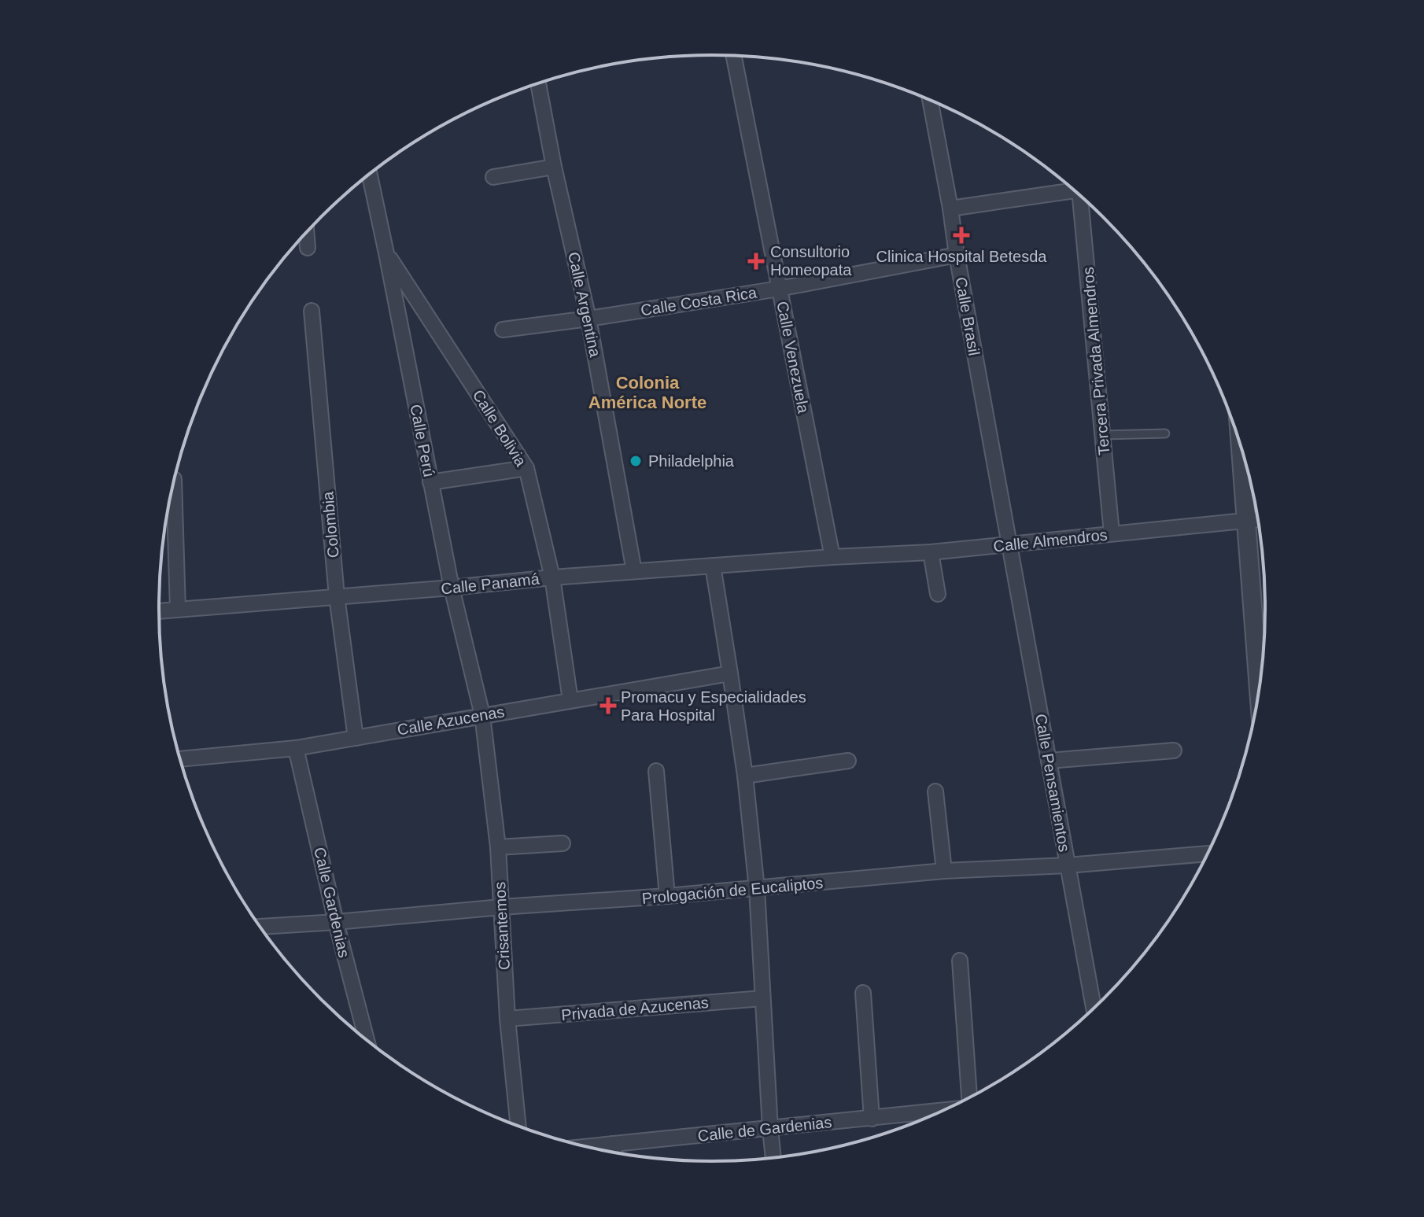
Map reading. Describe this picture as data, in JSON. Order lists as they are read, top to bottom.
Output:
{
  "streets": {
    "street": [
      "Calle Costa Rica",
      "Calle Argentina",
      "Calle Brasil",
      "Calle Venezuela",
      "Tercera Privada Almendros",
      "Calle Bolivia",
      "Calle Perú",
      "Colombia",
      "Calle Almendros",
      "Calle Panamá",
      "Calle Azucenas",
      "Calle Pensamientos",
      "Prologación de Eucaliptos",
      "Calle Gardenias",
      "Crisantemos",
      "Privada de Azucenas",
      "Calle de Gardenias"
    ]
  },
  "crossings": [
    ["Calle Costa Rica", "Calle Argentina"],
    ["Calle Costa Rica", "Calle Brasil"],
    ["Calle Costa Rica", "Calle Venezuela"],
    ["Calle Argentina", "Calle Panamá"],
    ["Calle Brasil", "Calle Almendros"],
    ["Calle Brasil", "Calle Pensamientos"],
    ["Calle Venezuela", "Calle Almendros"],
    ["Calle Venezuela", "Calle Panamá"],
    ["Tercera Privada Almendros", "Calle Almendros"],
    ["Calle Bolivia", "Calle Perú"],
    ["Calle Bolivia", "Calle Panamá"],
    ["Calle Bolivia", "Calle Azucenas"],
    ["Calle Perú", "Calle Panamá"],
    ["Calle Perú", "Calle Azucenas"],
    ["Calle Perú", "Crisantemos"],
    ["Colombia", "Calle Panamá"],
    ["Colombia", "Calle Azucenas"],
    ["Calle Almendros", "Calle Panamá"],
    ["Calle Almendros", "Calle Pensamientos"],
    ["Calle Azucenas", "Calle Gardenias"],
    ["Calle Azucenas", "Crisantemos"],
    ["Calle Pensamientos", "Prologación de Eucaliptos"],
    ["Prologación de Eucaliptos", "Calle Gardenias"],
    ["Prologación de Eucaliptos", "Crisantemos"],
    ["Crisantemos", "Privada de Azucenas"]
  ],
  "districts": ["Colonia América Norte"],
  "places": {
    "health": ["Clinica Hospital Betesda", "Consultorio Homeopata", "Promacu y Especialidades Para Hospital"],
    "other": ["Philadelphia"]
  }
}
